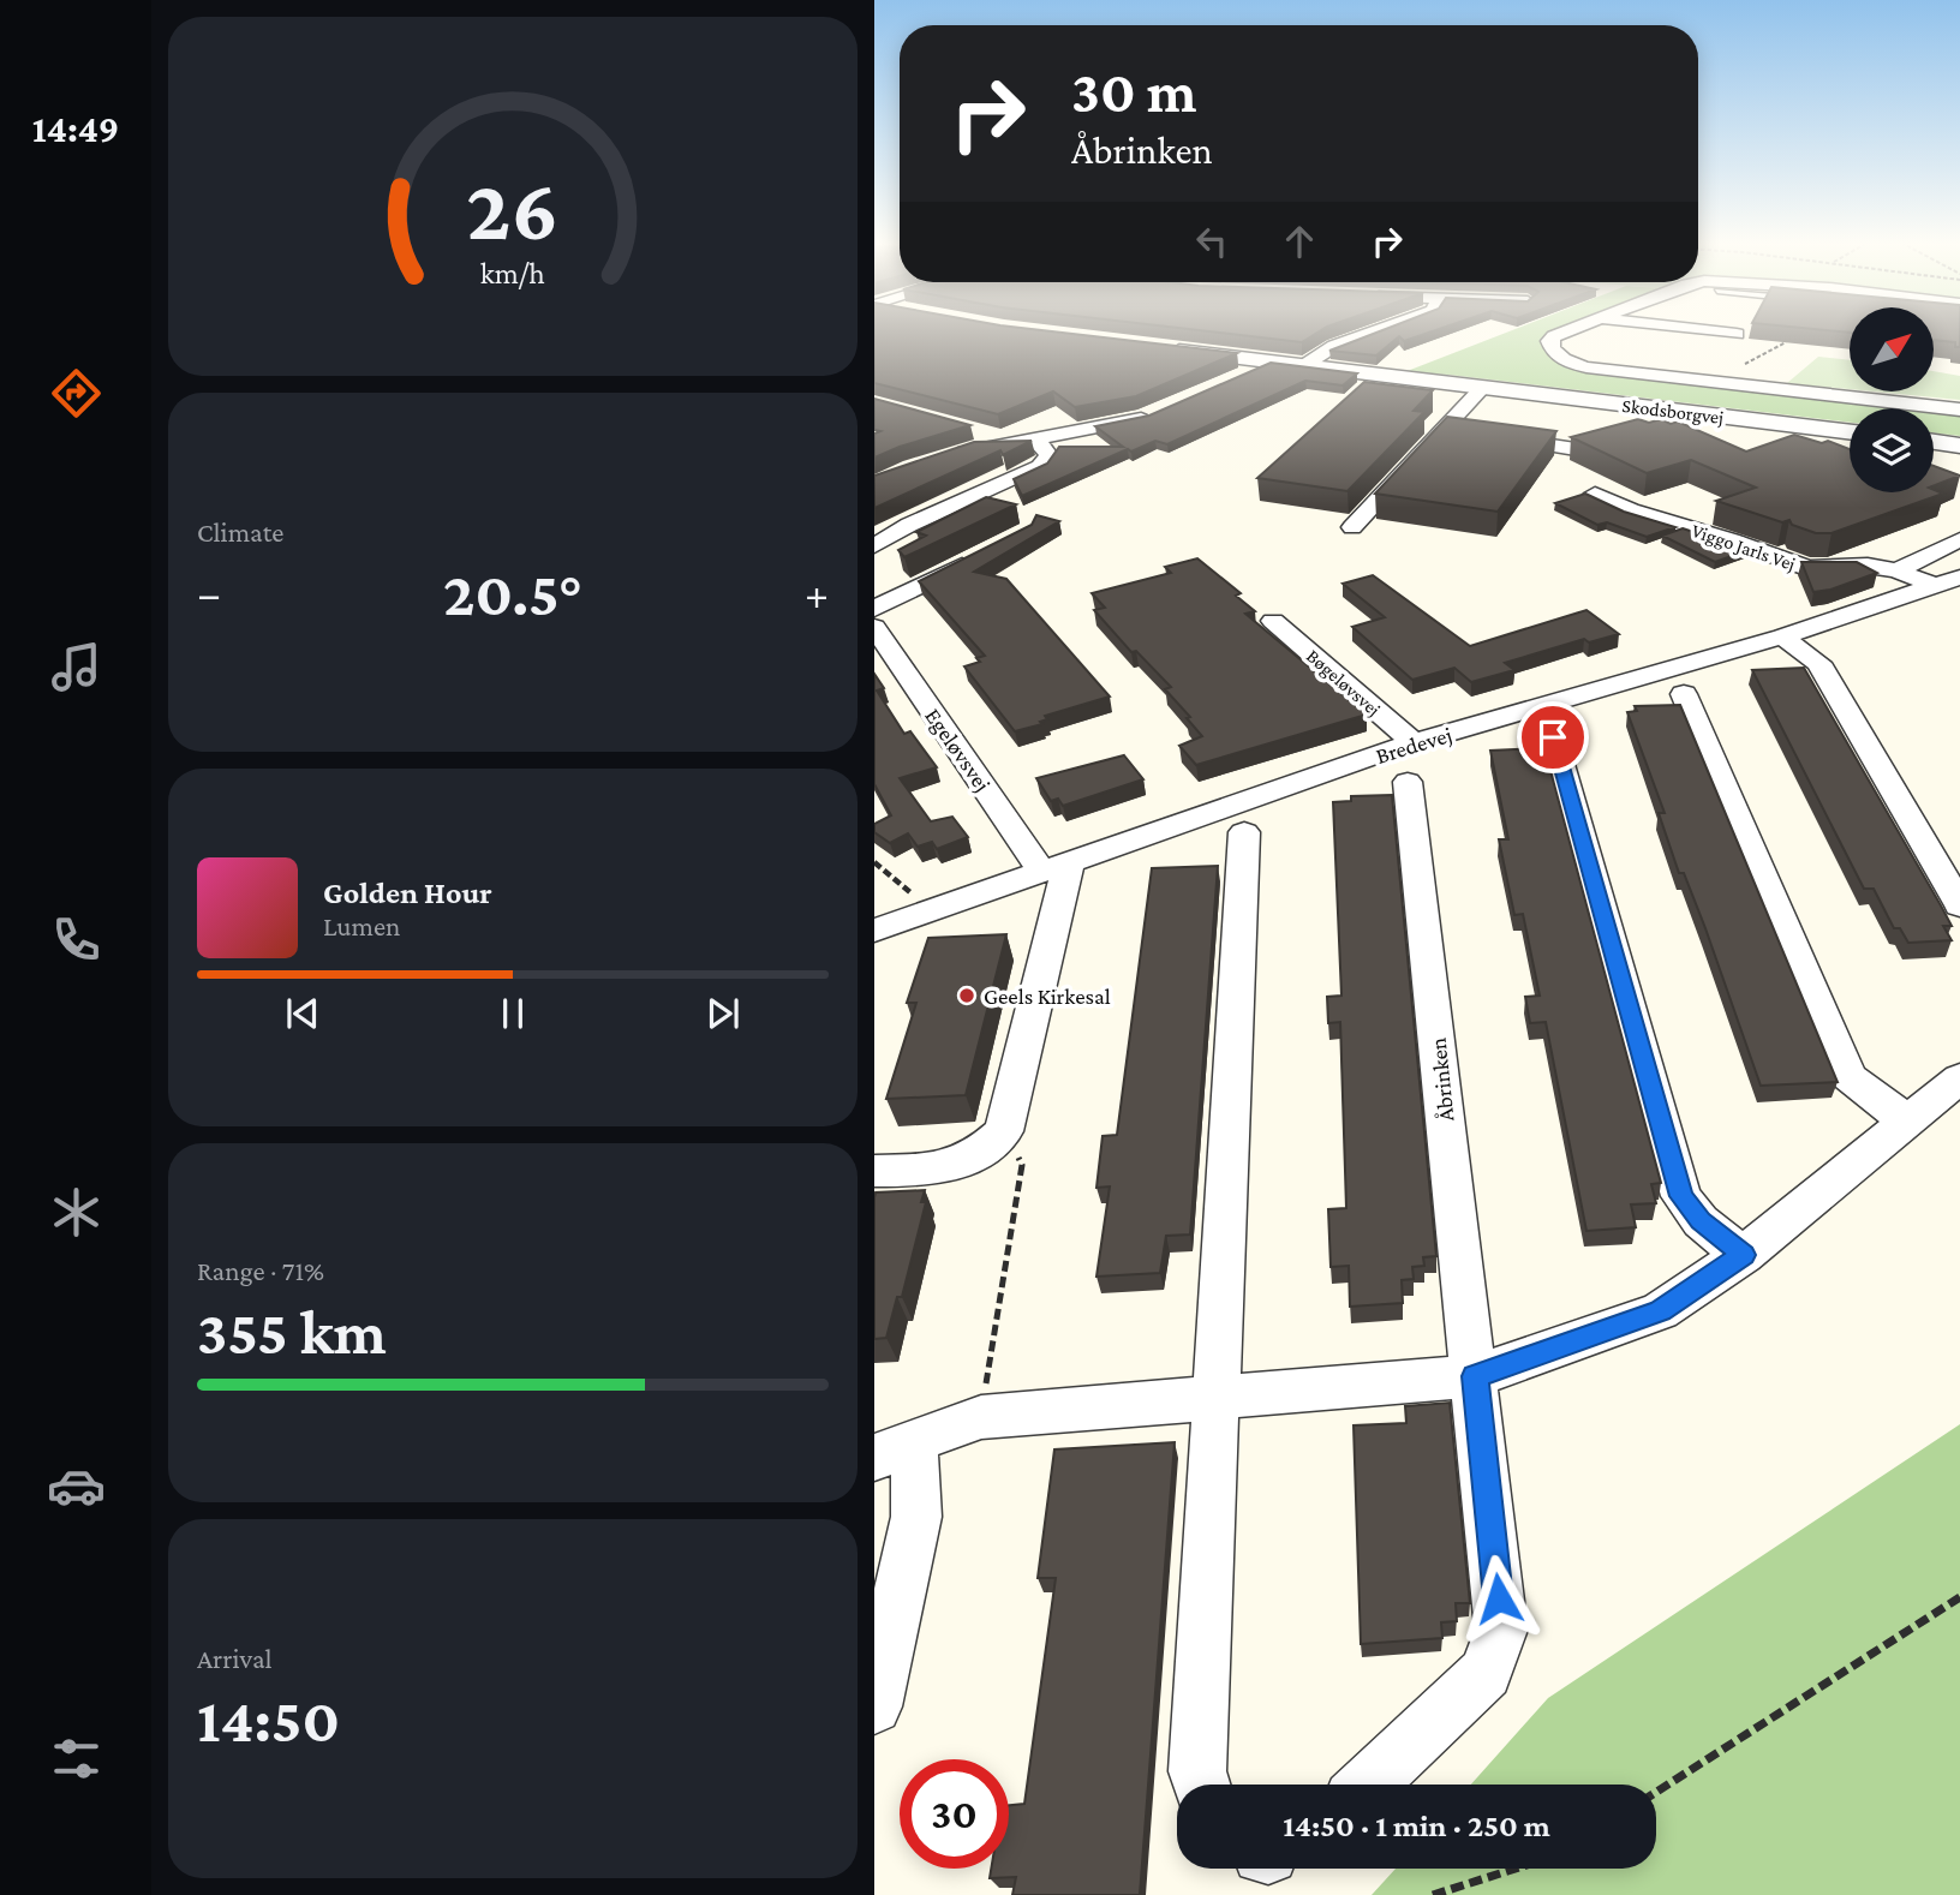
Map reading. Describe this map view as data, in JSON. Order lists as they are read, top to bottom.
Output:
{
  "streets": {
    "street": [
      "Skodsborgvej",
      "Viggo Jarls Vej",
      "Bøgeløvsvej",
      "Bredevej",
      "Egeløvsvej",
      "Åbrinken"
    ]
  },
  "crossings": [
    ["Viggo Jarls Vej", "Bredevej"],
    ["Bøgeløvsvej", "Bredevej"],
    ["Bøgeløvsvej", "Åbrinken"],
    ["Bredevej", "Egeløvsvej"],
    ["Bredevej", "Åbrinken"]
  ],
  "places": ["Geels Kirkesal"],
  "north": "top right",
  "page": {
    "tabs": "14:49",
    "turn": ["30 m", "Åbrinken"],
    "tile": [
      "Climate",
      ["Range · 71%", "355 km"],
      ["Arrival", "14:50"]
    ],
    "heat": ["−", "20.5°", "+"],
    "song": ["Golden Hour", "Lumen"],
    "limit": "30",
    "trip": "14:50 · 1 min · 250 m",
    "gauge": ["26", "km/h"]
  }
}
